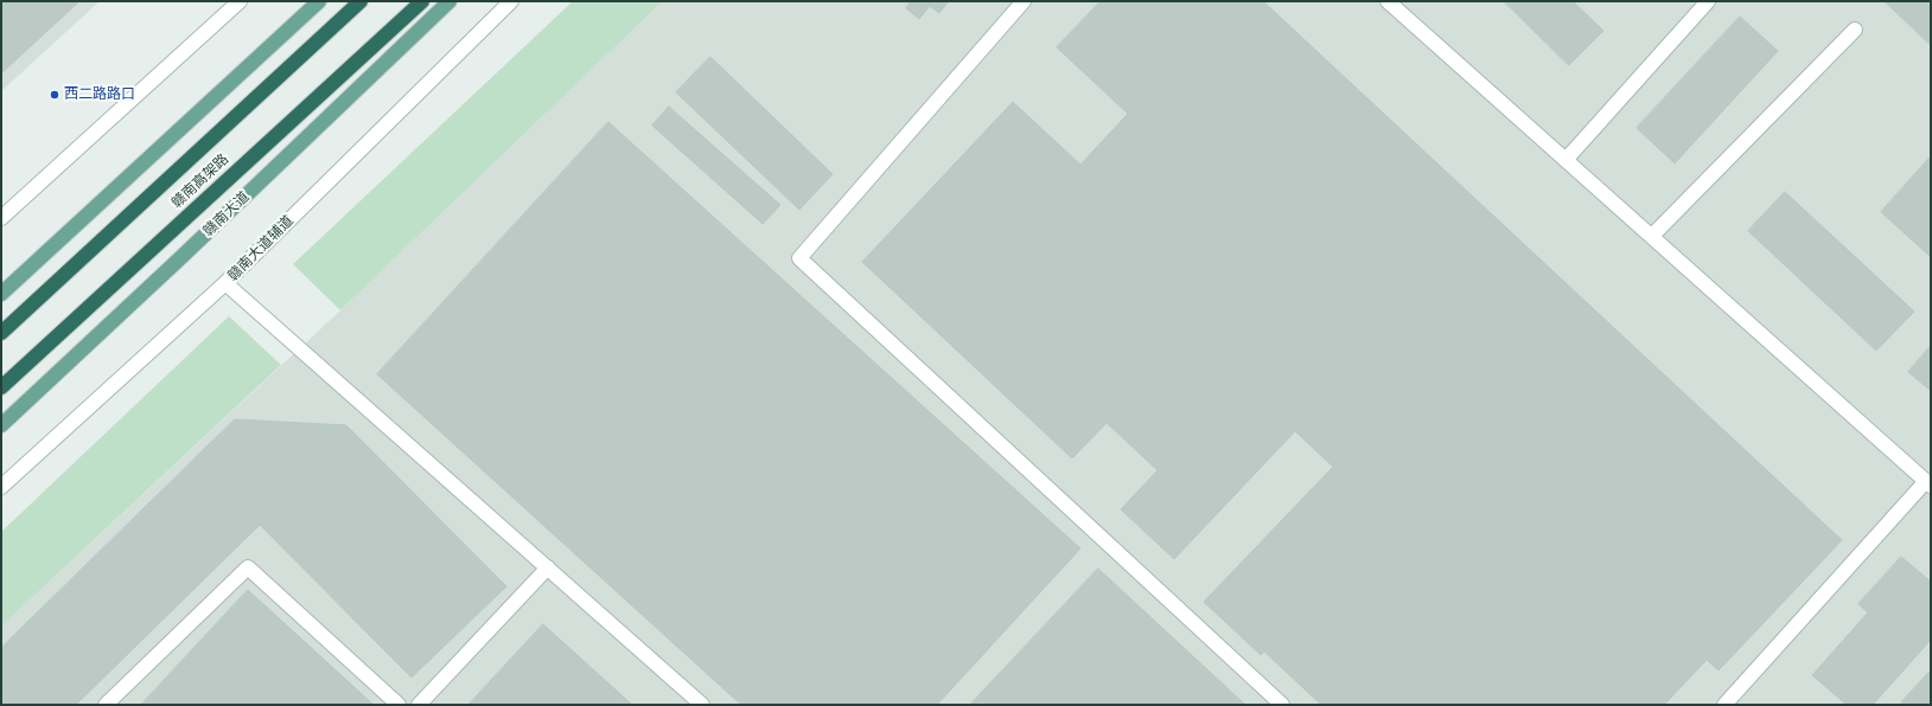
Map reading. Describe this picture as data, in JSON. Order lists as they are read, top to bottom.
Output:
{
  "streets": {
    "highway": ["赣南高架路"],
    "main road": ["赣南大道"],
    "street": ["赣南大道辅道"]
  },
  "places": ["西二路路口"]
}
